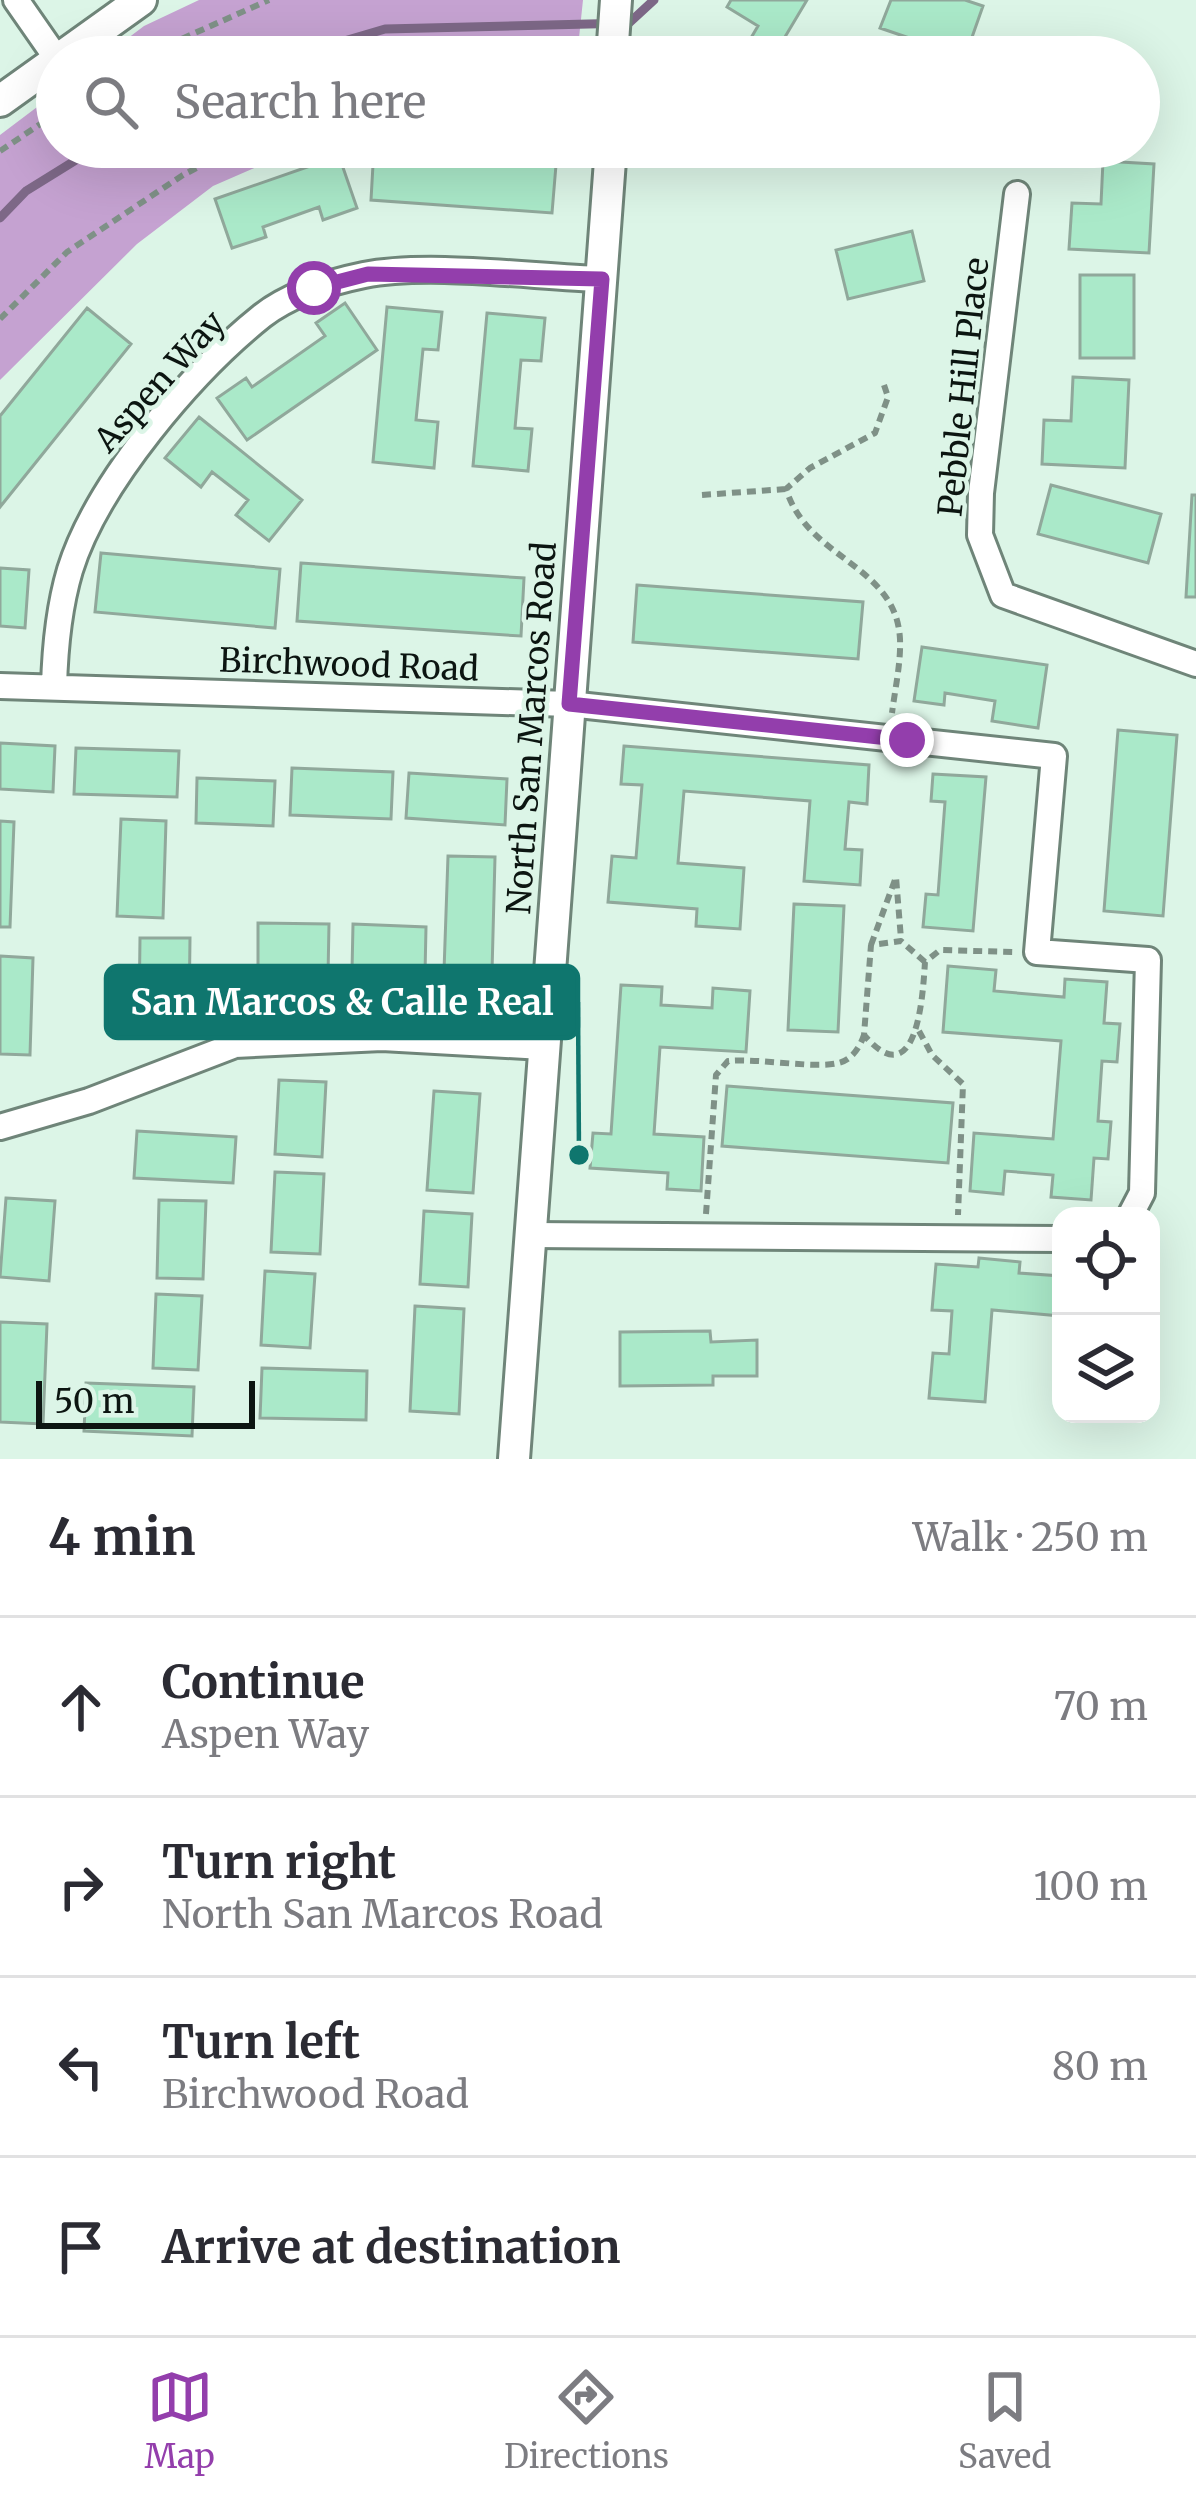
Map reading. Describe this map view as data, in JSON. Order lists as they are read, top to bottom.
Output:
{
  "streets": {
    "street": [
      "Aspen Way",
      "Pebble Hill Place",
      "Birchwood Road",
      "North San Marcos Road"
    ]
  },
  "crossings": [
    ["Aspen Way", "Birchwood Road"],
    ["Aspen Way", "North San Marcos Road"],
    ["Birchwood Road", "North San Marcos Road"]
  ],
  "places": ["San Marcos & Calle Real"],
  "scale_bar": "50 m",
  "page": {
    "search": "Search here",
    "scale": "50 m",
    "heading": ["4 min", "Walk · 250 m"],
    "list": [
      ["Continue", "Aspen Way", "70 m"],
      ["Turn right", "North San Marcos Road", "100 m"],
      ["Turn left", "Birchwood Road", "80 m"],
      "Arrive at destination"
    ],
    "nav": ["Map", "Directions", "Saved"]
  }
}
